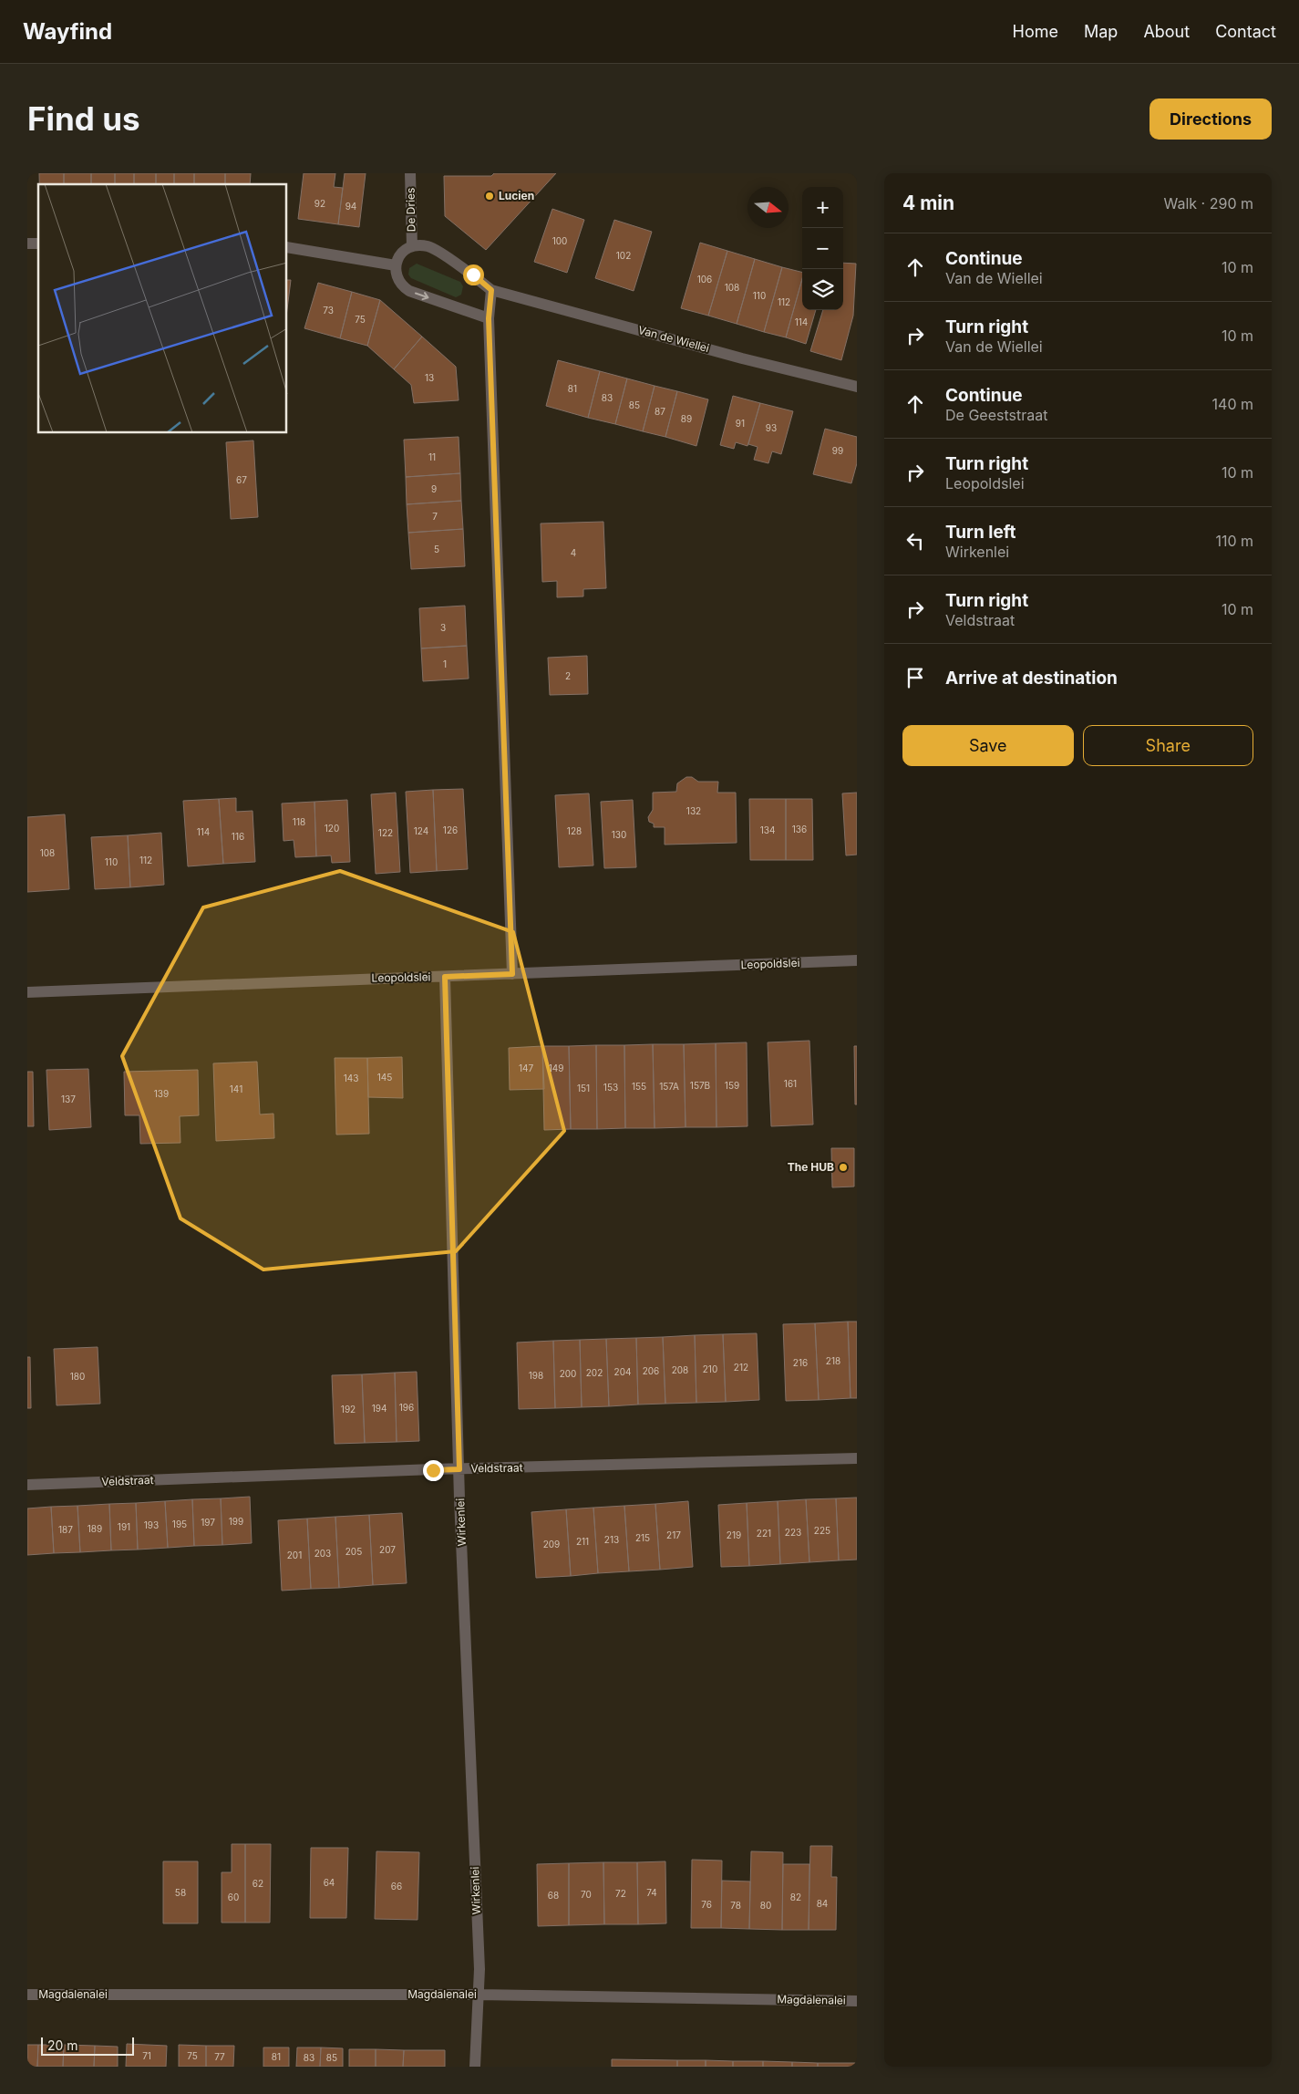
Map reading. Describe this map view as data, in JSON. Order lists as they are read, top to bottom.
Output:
{
  "streets": {
    "street": [
      "De Dries",
      "Van de Wiellei",
      "Leopoldslei",
      "Veldstraat",
      "Wirkenlei",
      "Magdalenalei"
    ]
  },
  "crossings": [
    ["De Dries", "Van de Wiellei"],
    ["Leopoldslei", "Wirkenlei"],
    ["Veldstraat", "Wirkenlei"],
    ["Wirkenlei", "Magdalenalei"]
  ],
  "places": ["Lucien", "The HUB"],
  "house_numbers": [
    "92",
    "94",
    "100",
    "102",
    "106",
    "108",
    "110",
    "112",
    "73",
    "75",
    "114",
    "13",
    "81",
    "83",
    "85",
    "87",
    "89",
    "91",
    "93",
    "99",
    "11",
    "67",
    "9",
    "7",
    "5",
    "4",
    "3",
    "1",
    "2",
    "132",
    "118",
    "120",
    "136",
    "126",
    "134",
    "124",
    "128",
    "114",
    "122",
    "130",
    "116",
    "108",
    "112",
    "110",
    "147",
    "149",
    "145",
    "143",
    "161",
    "157B",
    "159",
    "155",
    "157A",
    "153",
    "151",
    "141",
    "139",
    "137",
    "218",
    "216",
    "212",
    "210",
    "208",
    "206",
    "204",
    "202",
    "200",
    "198",
    "180",
    "196",
    "194",
    "192",
    "199",
    "197",
    "195",
    "193",
    "191",
    "189",
    "187",
    "225",
    "223",
    "221",
    "217",
    "219",
    "215",
    "213",
    "211",
    "209",
    "207",
    "205",
    "203",
    "201",
    "64",
    "62",
    "66",
    "58",
    "74",
    "72",
    "70",
    "68",
    "60",
    "82",
    "84",
    "76",
    "78",
    "80",
    "71",
    "75",
    "77",
    "81",
    "83",
    "85"
  ],
  "scale_bar": "20 m",
  "north": "right",
  "page": {
    "header": "Wayfind",
    "nav": [
      "Home",
      "Map",
      "About",
      "Contact"
    ],
    "buttons": [
      "Directions",
      ["Save", "Share"]
    ],
    "title": "Find us",
    "heading": ["4 min", "Walk · 290 m"],
    "map_buttons": ["+", "−"],
    "list": [
      ["Continue", "Van de Wiellei", "10 m"],
      ["Turn right", "Van de Wiellei", "10 m"],
      ["Continue", "De Geeststraat", "140 m"],
      ["Turn right", "Leopoldslei", "10 m"],
      ["Turn left", "Wirkenlei", "110 m"],
      ["Turn right", "Veldstraat", "10 m"],
      "Arrive at destination"
    ],
    "scale": "20 m"
  }
}
